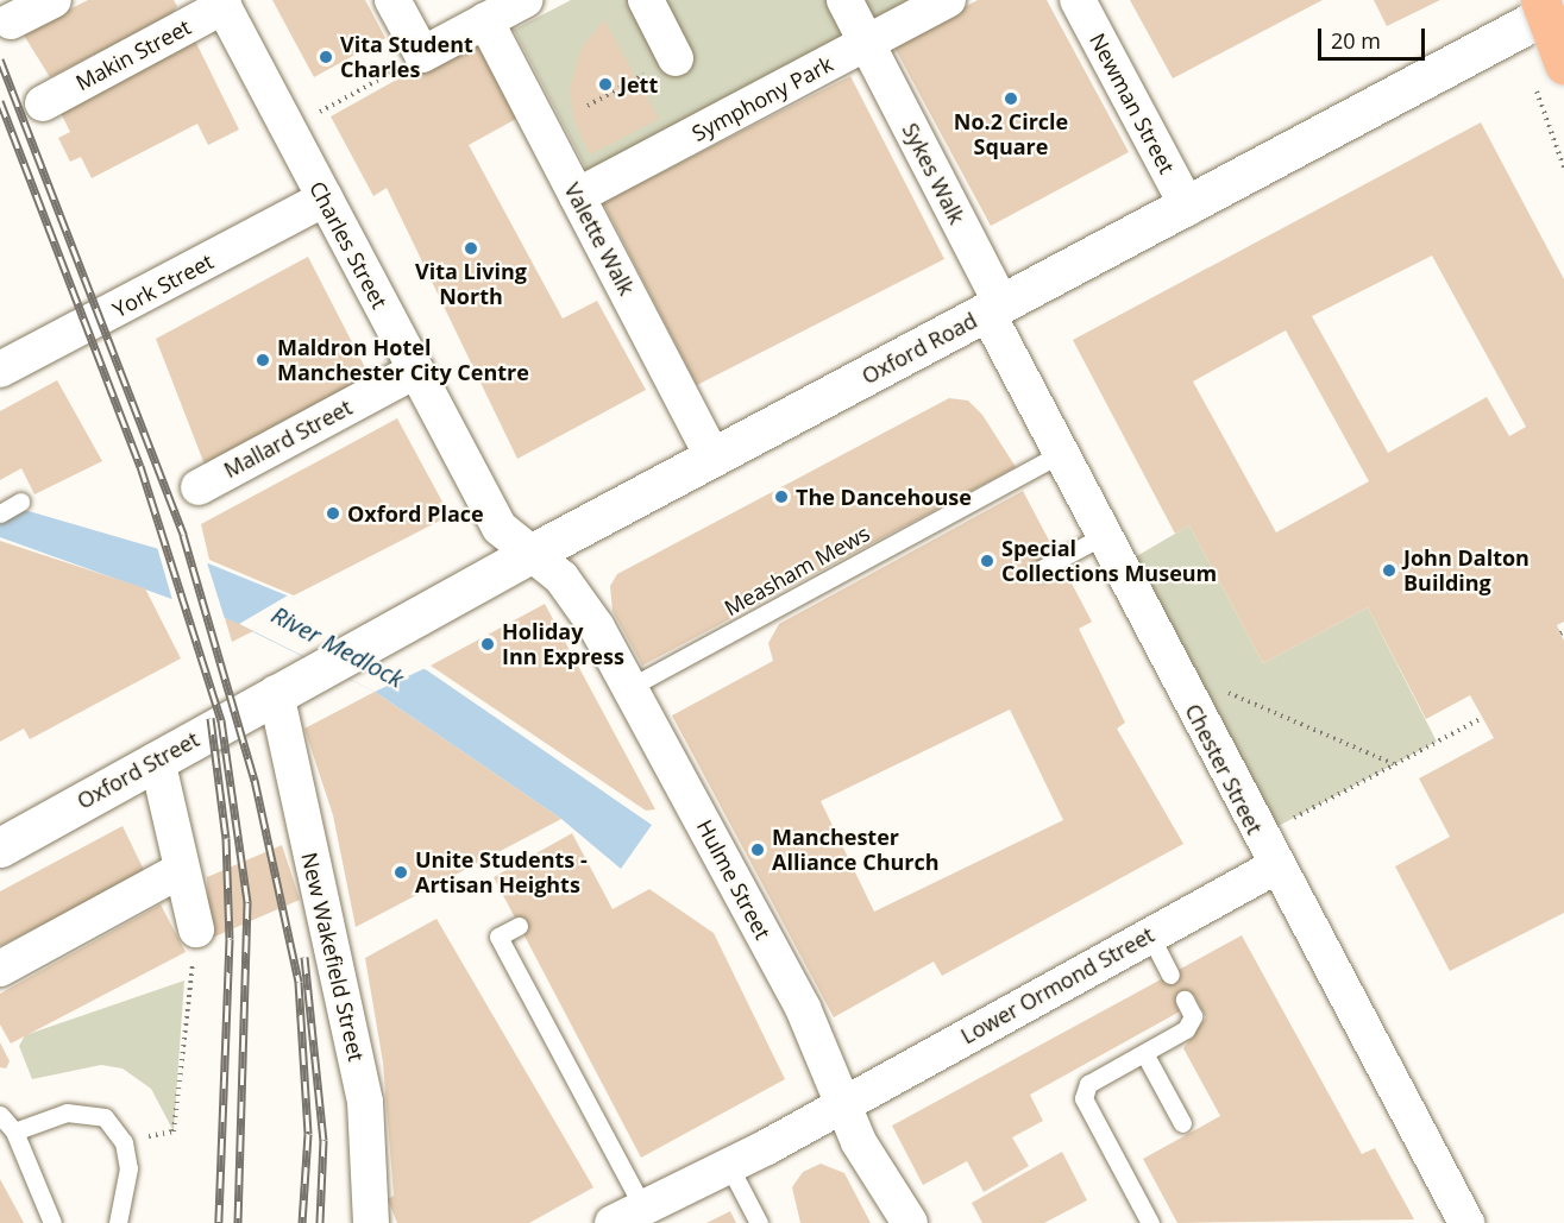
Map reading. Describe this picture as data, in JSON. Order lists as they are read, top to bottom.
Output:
{
  "streets": {
    "main road": ["Oxford Road", "Oxford Street"],
    "street": [
      "Makin Street",
      "Symphony Park",
      "Newman Street",
      "Sykes Walk",
      "Valette Walk",
      "Charles Street",
      "York Street",
      "Mallard Street",
      "Chester Street",
      "Hulme Street",
      "New Wakefield Street",
      "Lower Ormond Street"
    ],
    "lane": ["Measham Mews"]
  },
  "crossings": [
    ["Makin Street", "Charles Street"],
    ["Symphony Park", "Sykes Walk"],
    ["Symphony Park", "Valette Walk"],
    ["Newman Street", "Oxford Road"],
    ["Sykes Walk", "Oxford Road"],
    ["Sykes Walk", "Chester Street"],
    ["Valette Walk", "Oxford Road"],
    ["Charles Street", "York Street"],
    ["Charles Street", "Oxford Road"],
    ["Charles Street", "Mallard Street"],
    ["Charles Street", "Hulme Street"],
    ["Oxford Road", "Chester Street"],
    ["Oxford Road", "Oxford Street"],
    ["Oxford Road", "Hulme Street"],
    ["Oxford Road", "New Wakefield Street"],
    ["Measham Mews", "Chester Street"],
    ["Measham Mews", "Hulme Street"],
    ["Chester Street", "Lower Ormond Street"],
    ["Oxford Street", "New Wakefield Street"],
    ["Hulme Street", "Lower Ormond Street"]
  ],
  "water": ["River Medlock"],
  "places": [
    "Vita Student Charles",
    "Jett",
    "No.2 Circle Square",
    "Vita Living North",
    "Maldron Hotel Manchester City Centre",
    "The Dancehouse",
    "Oxford Place",
    "Special Collections Museum",
    "John Dalton Building",
    "Holiday Inn Express",
    "Manchester Alliance Church",
    "Unite Students - Artisan Heights"
  ],
  "scale_bar": "20 m"
}
